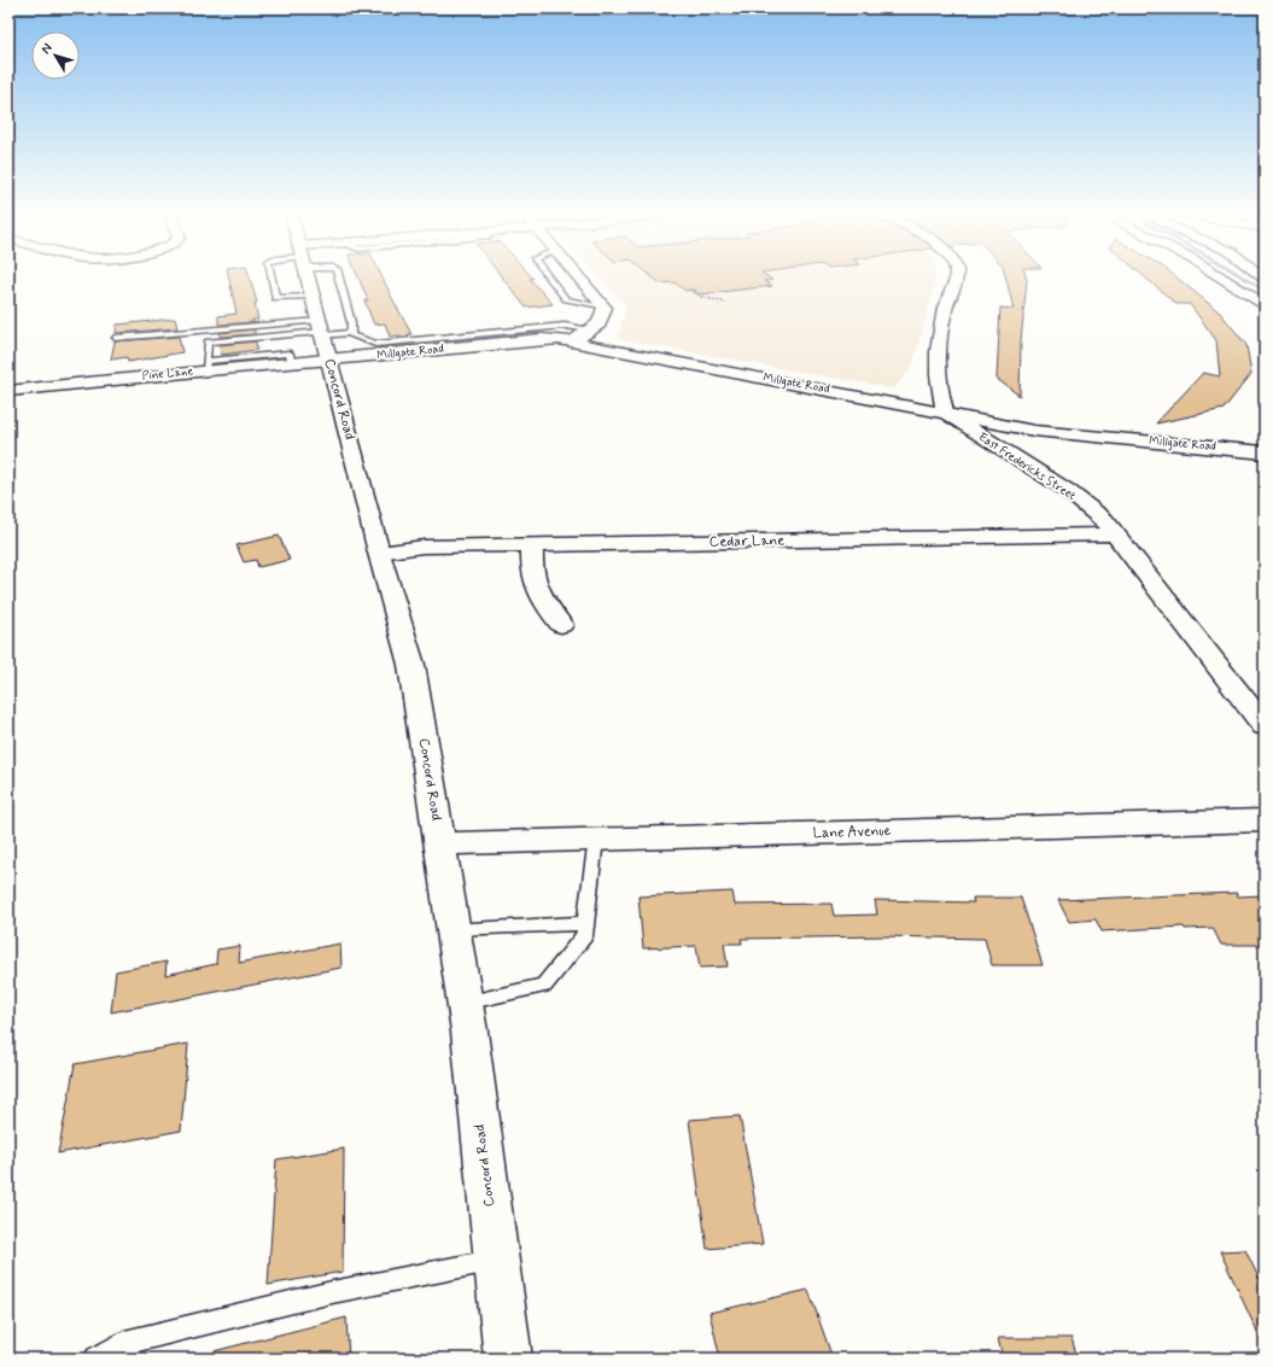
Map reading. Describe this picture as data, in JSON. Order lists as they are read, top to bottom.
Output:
{
  "streets": {
    "street": [
      "Millgate Road",
      "Pine Lane",
      "Concord Road",
      "East Fredericks Street",
      "Cedar Lane",
      "Lane Avenue"
    ]
  },
  "crossings": [
    ["Millgate Road", "Pine Lane"],
    ["Millgate Road", "Concord Road"],
    ["Millgate Road", "East Fredericks Street"],
    ["Pine Lane", "Concord Road"],
    ["Concord Road", "Cedar Lane"],
    ["Concord Road", "Lane Avenue"],
    ["East Fredericks Street", "Cedar Lane"]
  ],
  "north": "top left"
}
